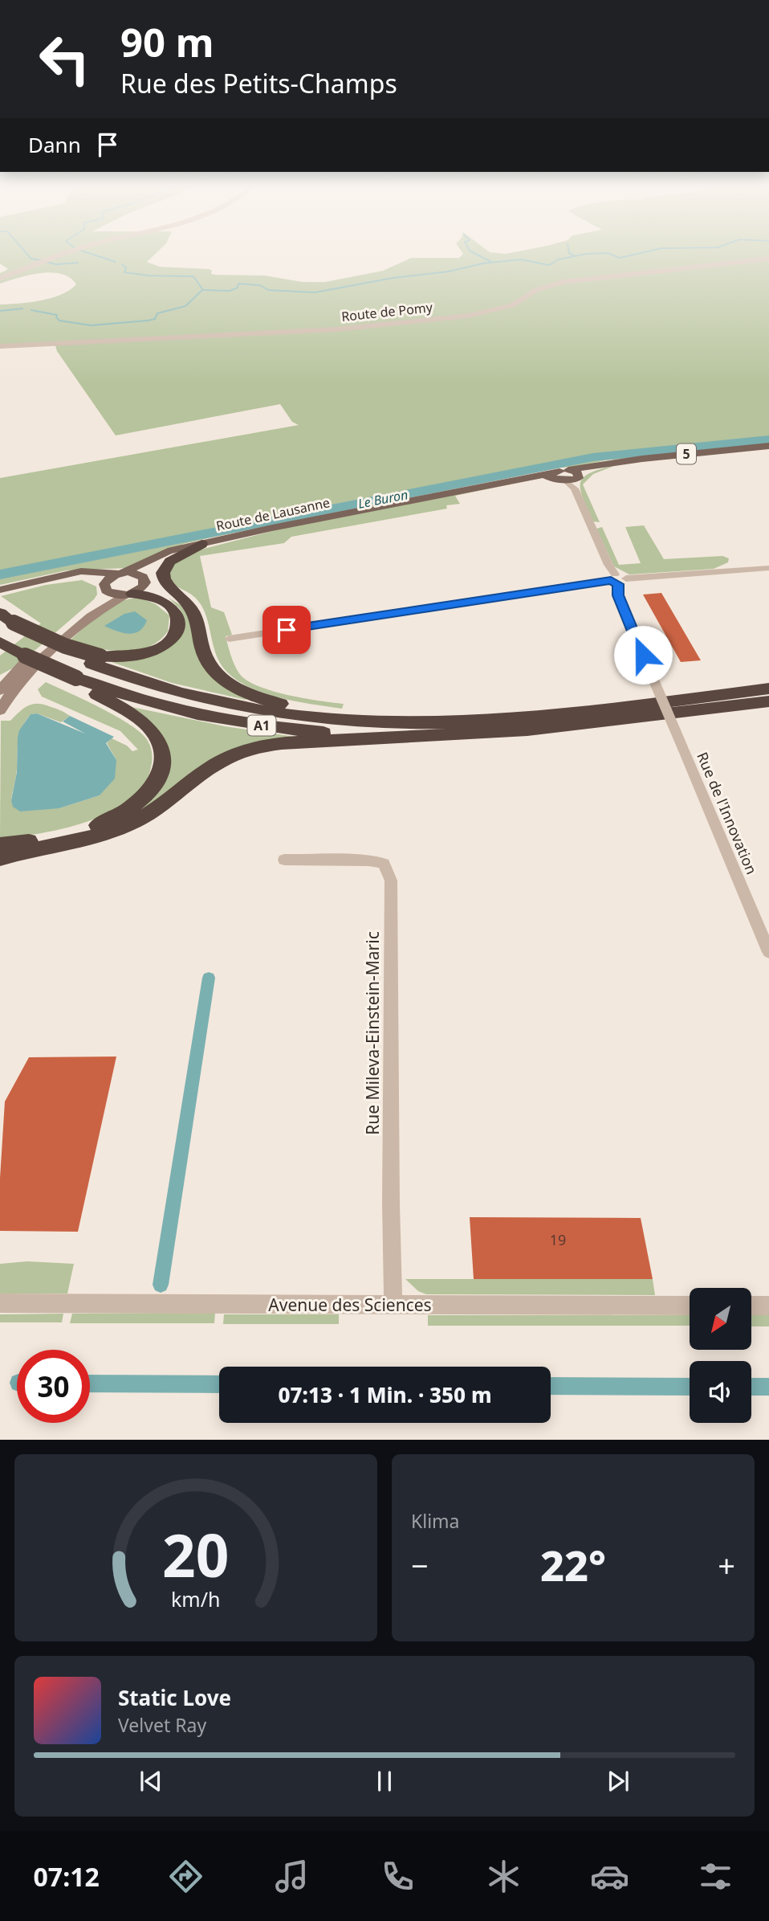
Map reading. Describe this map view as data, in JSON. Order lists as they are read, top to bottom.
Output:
{
  "streets": {
    "highway": ["A1"],
    "main road": ["5", "Route de Lausanne"],
    "street": [
      "Route de Pomy",
      "Rue de l'Innovation",
      "Rue Mileva-Einstein-Maric",
      "Avenue des Sciences"
    ]
  },
  "crossings": [
    ["Route de Lausanne", "Rue de l'Innovation"],
    ["Rue Mileva-Einstein-Maric", "Avenue des Sciences"]
  ],
  "water": ["Le Buron"],
  "house_numbers": ["19"],
  "north": "bottom left",
  "page": {
    "turn": ["90 m", "Rue des Petits-Champs"],
    "then": "Dann",
    "limit": "30",
    "trip": "07:13 · 1 Min. · 350 m",
    "tile": "Klima",
    "heat": ["−", "22°", "+"],
    "song": ["Static Love", "Velvet Ray"],
    "tabs": "07:12",
    "gauge": ["20", "km/h"]
  }
}
